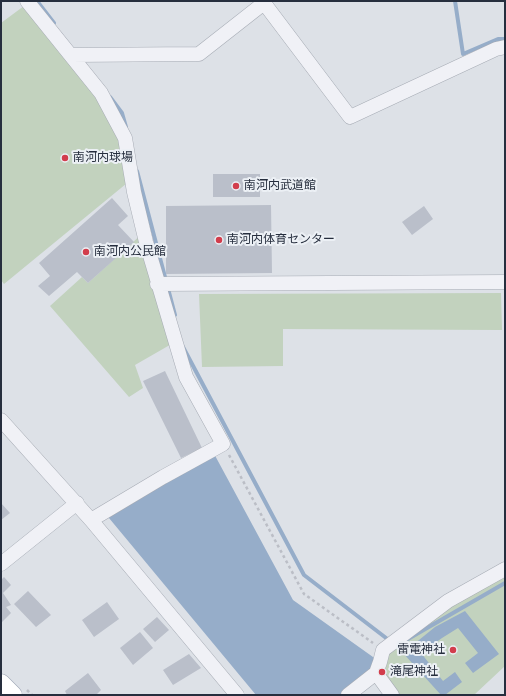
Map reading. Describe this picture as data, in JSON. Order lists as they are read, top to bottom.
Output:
{
  "places": [
    "南河内球場",
    "南河内武道館",
    "南河内体育センター",
    "南河内公民館",
    "雷電神社",
    "滝尾神社"
  ]
}
